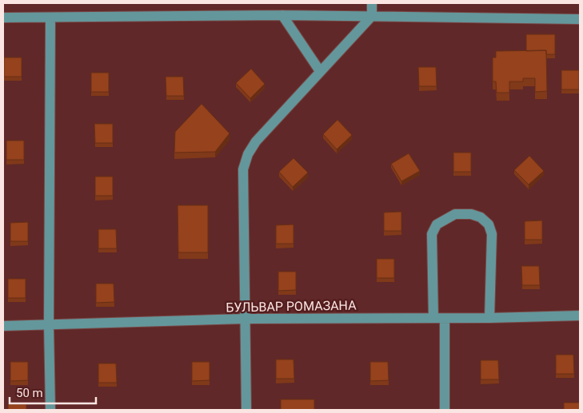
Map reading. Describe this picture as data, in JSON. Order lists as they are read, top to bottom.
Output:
{
  "streets": {
    "street": ["БУЛЬВАР РОМАЗАНА"]
  },
  "scale_bar": "50 m"
}
